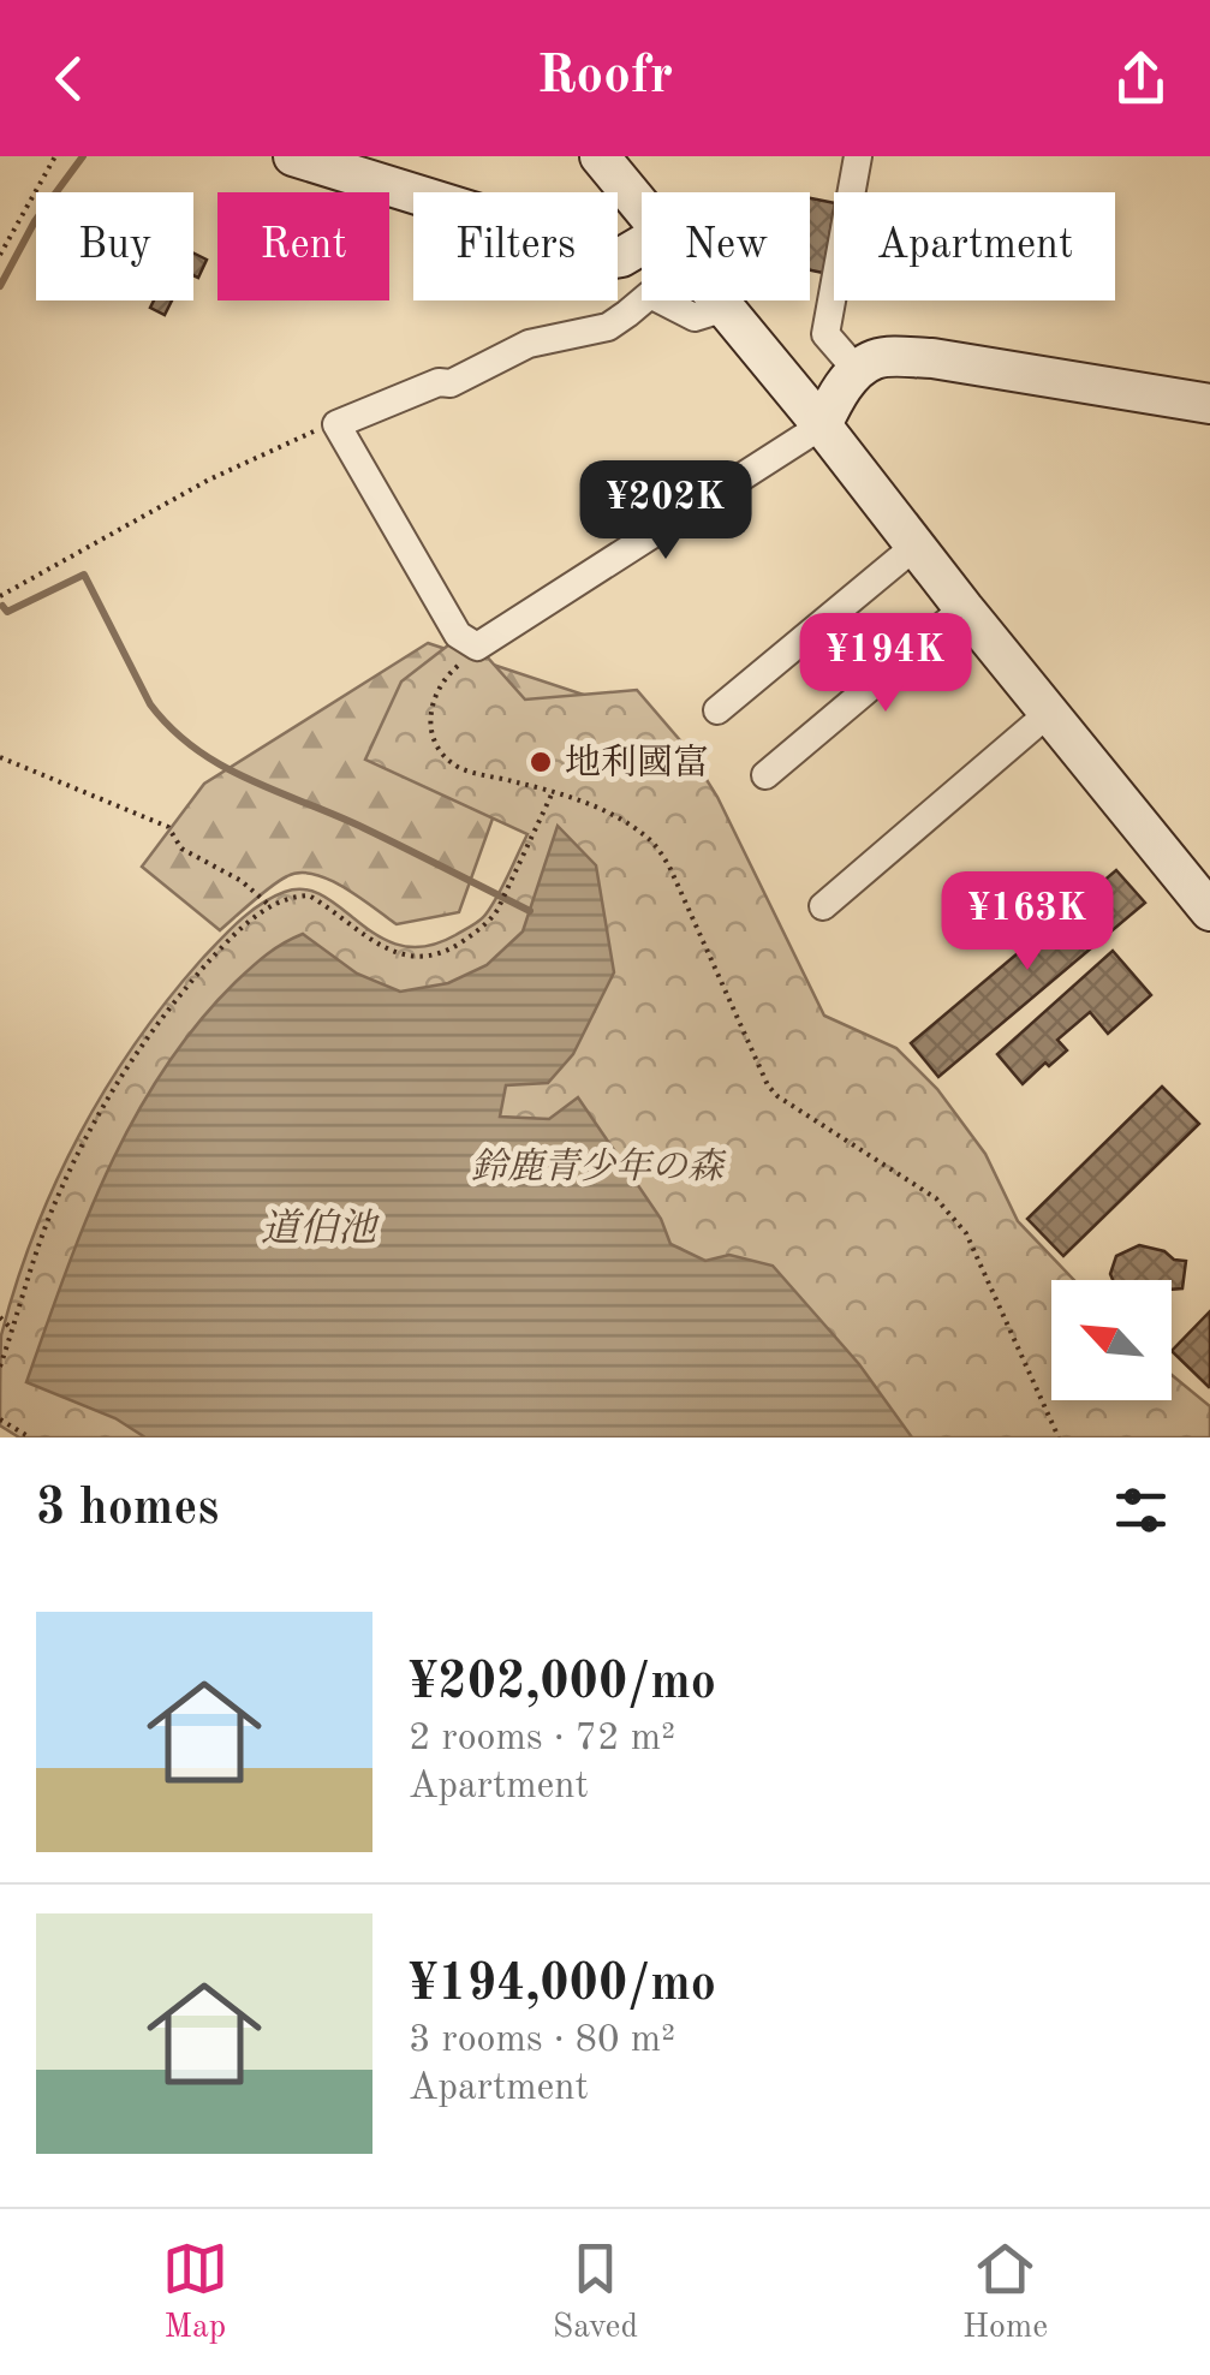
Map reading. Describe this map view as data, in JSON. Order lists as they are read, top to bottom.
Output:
{
  "water": ["道伯池"],
  "parks": ["鈴鹿青少年の森"],
  "places": ["地利國富"],
  "north": "top left",
  "page": {
    "header": "Roofr",
    "chip": [
      "Buy",
      "Rent",
      "Filters",
      "New",
      "Apartment"
    ],
    "price": ["¥202K", "¥194K", "¥163K"],
    "heading": "3 homes",
    "list": [
      {
        "name": "¥202,000/mo",
        "note": "2 rooms · 72 m² · Apartment"
      },
      {
        "name": "¥194,000/mo",
        "note": "3 rooms · 80 m² · Apartment"
      }
    ],
    "tabs": ["Map", "Saved", "Home"]
  }
}
